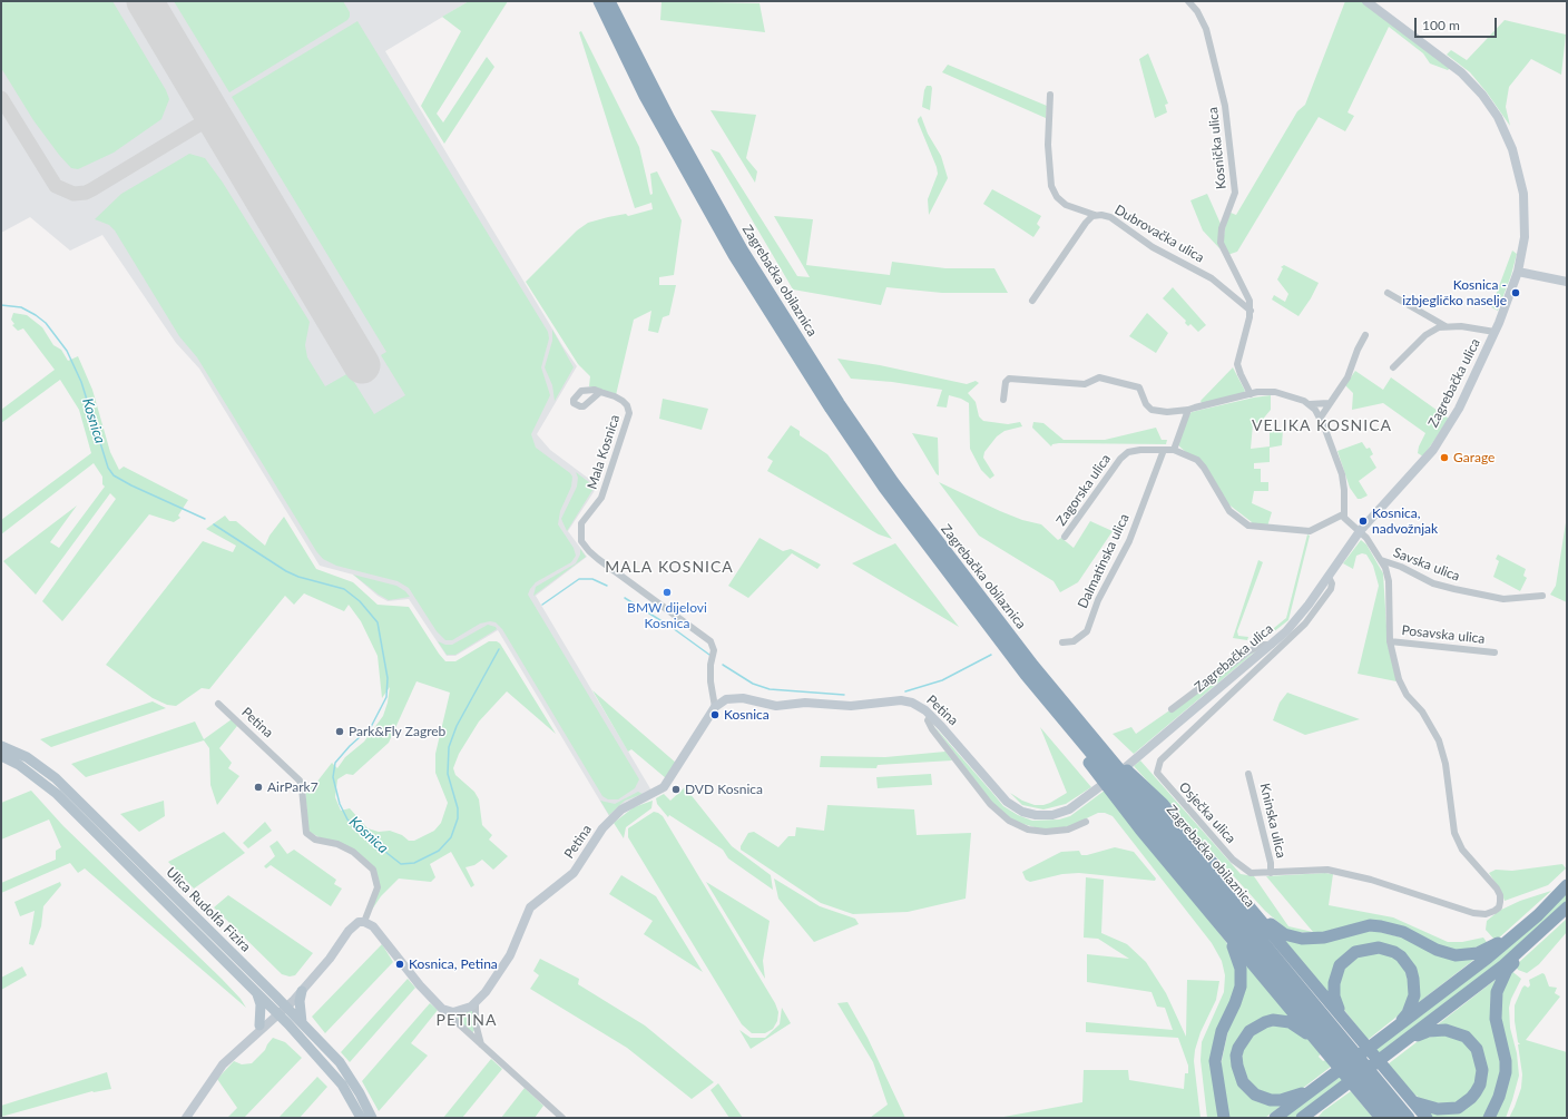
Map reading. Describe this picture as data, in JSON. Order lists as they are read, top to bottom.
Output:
{
  "streets": {
    "highway": ["Zagrebačka obilaznica"],
    "main road": ["Ulica Rudolfa Fizira"],
    "street": [
      "Kosnička ulica",
      "Dubrovačka ulica",
      "Zagrebačka ulica",
      "Mala Kosnica",
      "Zagorska ulica",
      "Dalmatinska ulica",
      "Savska ulica",
      "Posavska ulica",
      "Petina",
      "Osječka ulica",
      "Kninska ulica"
    ]
  },
  "crossings": [
    ["Kosnička ulica", "Dubrovačka ulica"],
    ["Zagrebačka ulica", "Petina"],
    ["Zagrebačka ulica", "Osječka ulica"],
    ["Mala Kosnica", "Petina"],
    ["Zagorska ulica", "Dalmatinska ulica"],
    ["Posavska ulica", "Osječka ulica"],
    ["Osječka ulica", "Kninska ulica"]
  ],
  "districts": ["VELIKA KOSNICA", "MALA KOSNICA", "PETINA"],
  "water": ["Kosnica"],
  "places": [
    "Kosnica - izbjegličko naselje",
    "Garage",
    "Kosnica, nadvožnjak",
    "BMW dijelovi Kosnica",
    "Kosnica",
    "Park&Fly Zagreb",
    "AirPark7",
    "DVD Kosnica",
    "Kosnica, Petina"
  ],
  "scale_bar": "100 m"
}
